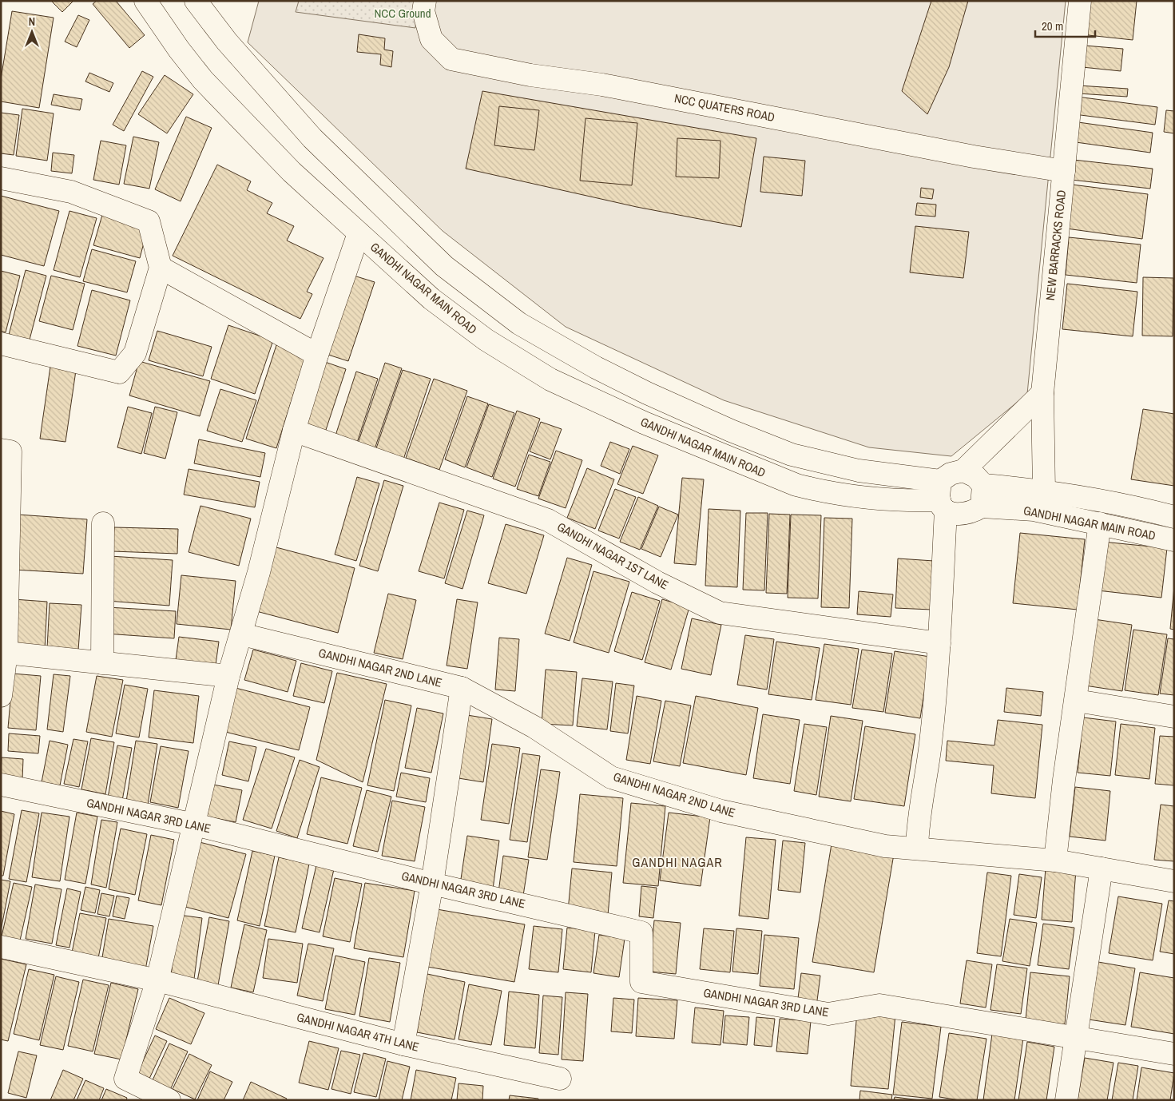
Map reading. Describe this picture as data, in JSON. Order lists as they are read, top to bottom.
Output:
{
  "streets": {
    "street": [
      "NCC QUATERS ROAD",
      "NEW BARRACKS ROAD",
      "GANDHI NAGAR MAIN ROAD",
      "GANDHI NAGAR 1ST LANE",
      "GANDHI NAGAR 2ND LANE",
      "GANDHI NAGAR 3RD LANE",
      "GANDHI NAGAR 4TH LANE"
    ]
  },
  "crossings": [
    ["NCC QUATERS ROAD", "NEW BARRACKS ROAD"],
    ["NEW BARRACKS ROAD", "GANDHI NAGAR MAIN ROAD"]
  ],
  "districts": ["GANDHI NAGAR"],
  "parks": ["NCC Ground"],
  "scale_bar": "20 m",
  "north": "top"
}
